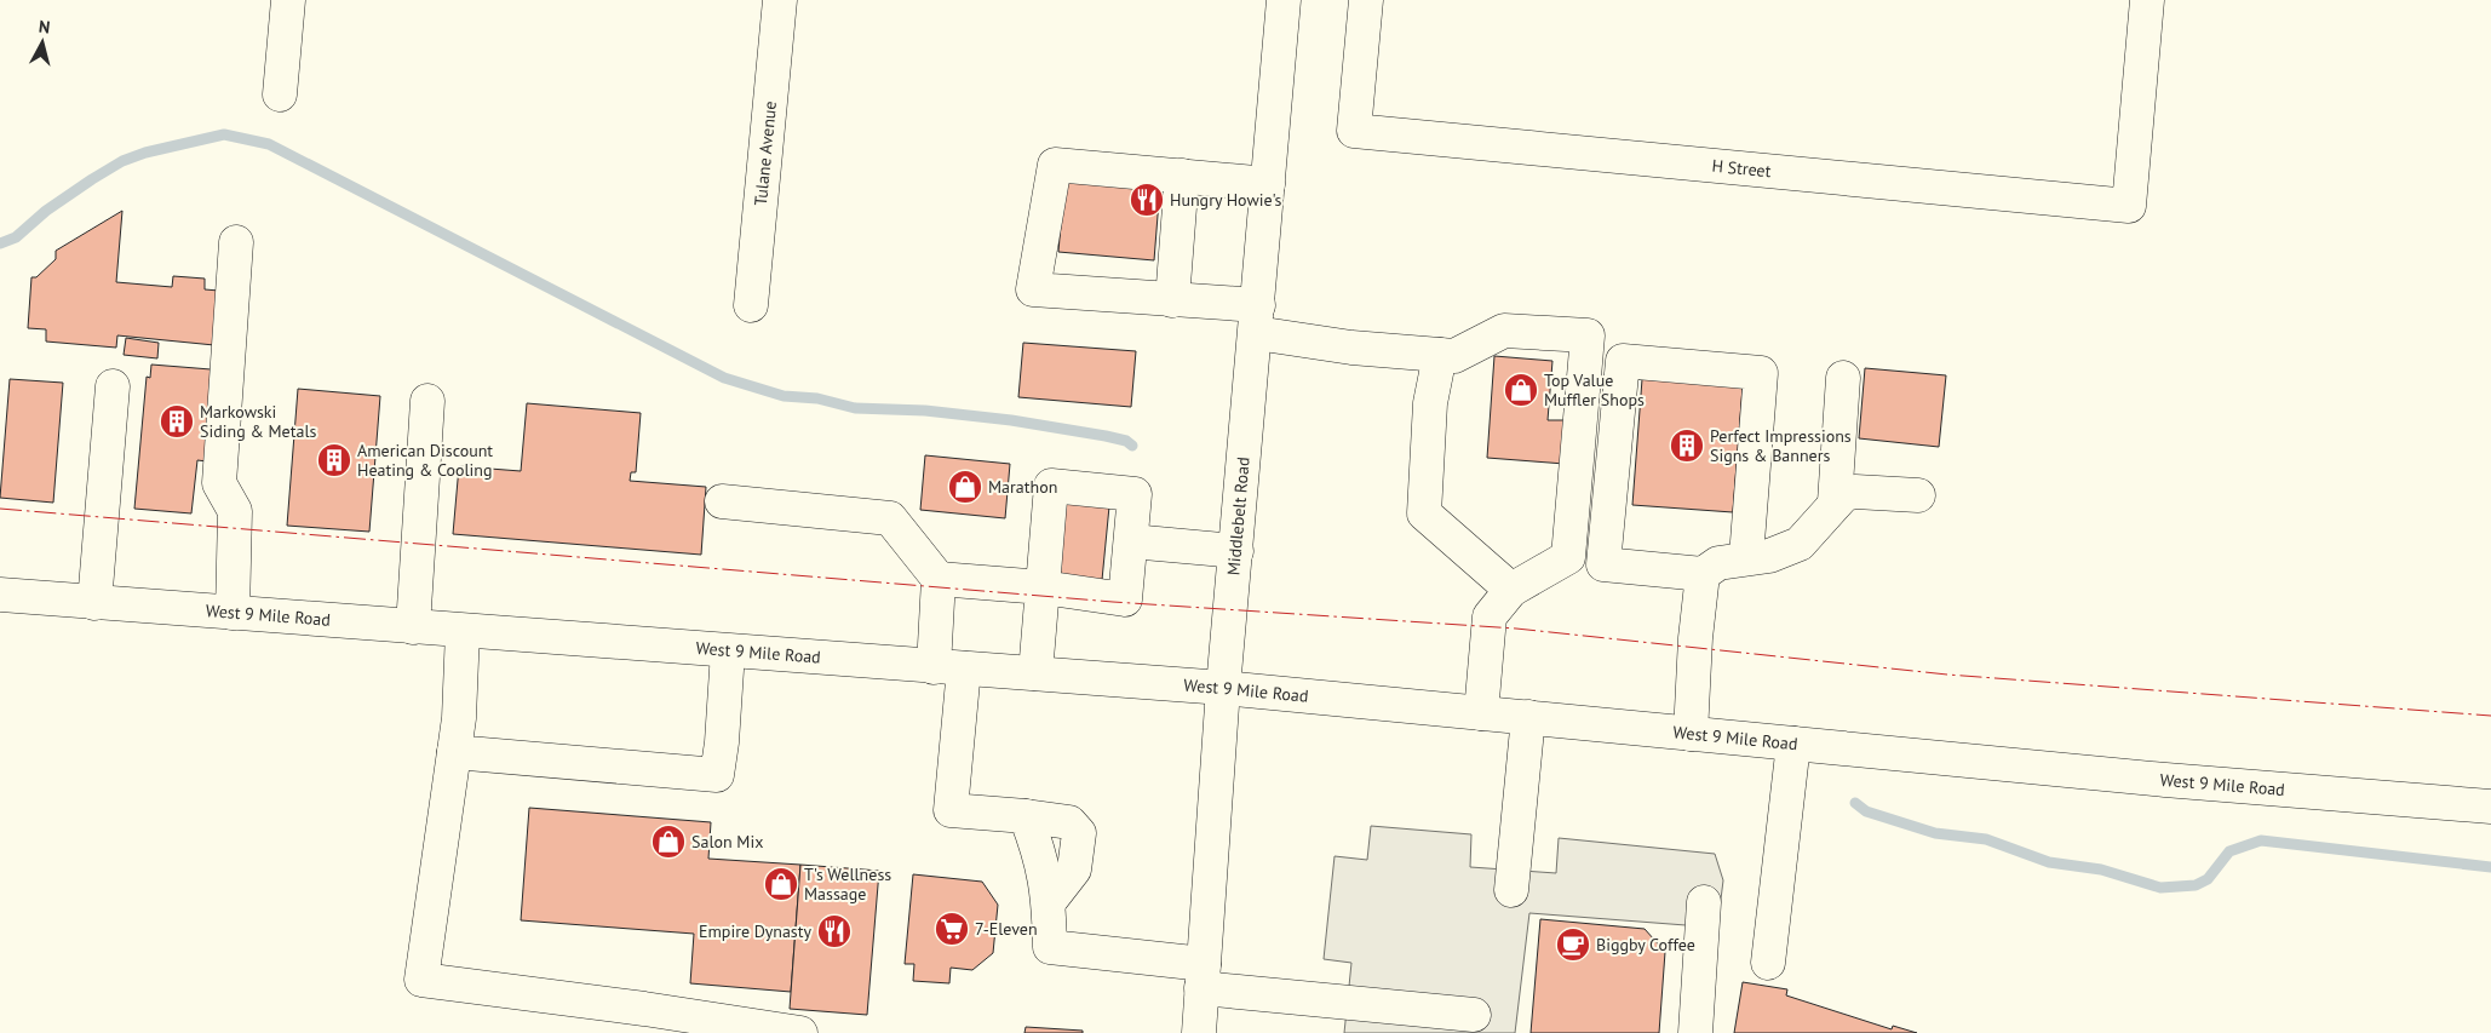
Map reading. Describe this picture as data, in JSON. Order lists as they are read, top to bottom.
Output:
{
  "streets": {
    "street": [
      "Tulane Avenue",
      "H Street",
      "Middlebelt Road",
      "West 9 Mile Road"
    ]
  },
  "crossings": [
    ["Middlebelt Road", "West 9 Mile Road"]
  ],
  "places": {
    "restaurant": ["Hungry Howie's", "Empire Dynasty"],
    "shop": [
      "Top Value Muffler Shops",
      "Marathon",
      "Salon Mix",
      "T's Wellness Massage"
    ],
    "building": ["Markowski Siding & Metals", "Perfect Impressions Signs & Banners", "American Discount Heating & Cooling"],
    "supermarket": ["7-Eleven"],
    "cafe": ["Biggby Coffee"]
  },
  "north": "top"
}
